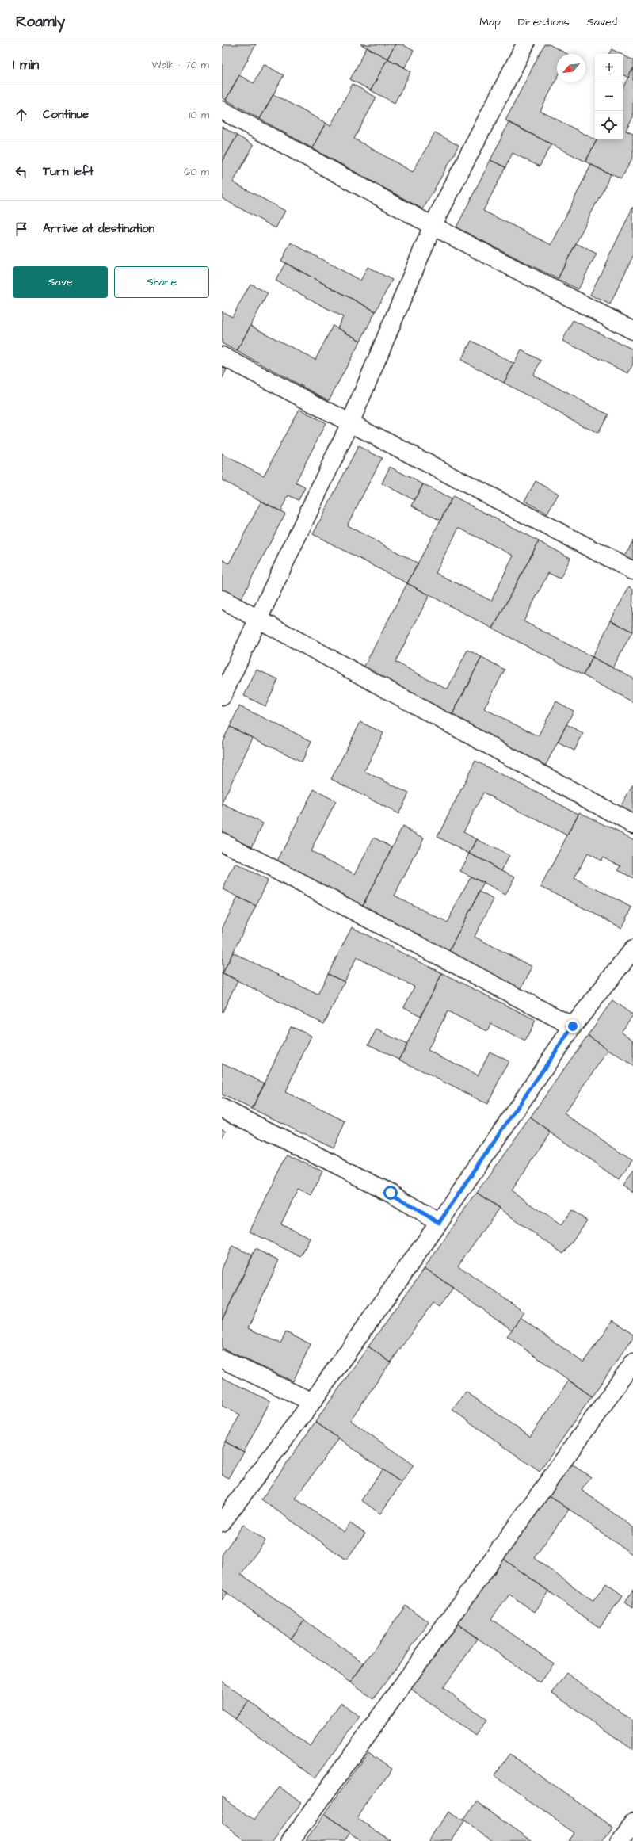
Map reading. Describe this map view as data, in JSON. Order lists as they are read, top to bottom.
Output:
{
  "north": "bottom left",
  "page": {
    "header": "Roamly",
    "nav": ["Map", "Directions", "Saved"],
    "heading": ["1 min", "Walk · 70 m"],
    "map_buttons": ["+", "−"],
    "list": [
      ["Continue", "10 m"],
      ["Turn left", "60 m"],
      "Arrive at destination"
    ],
    "buttons": ["Save", "Share"]
  }
}
